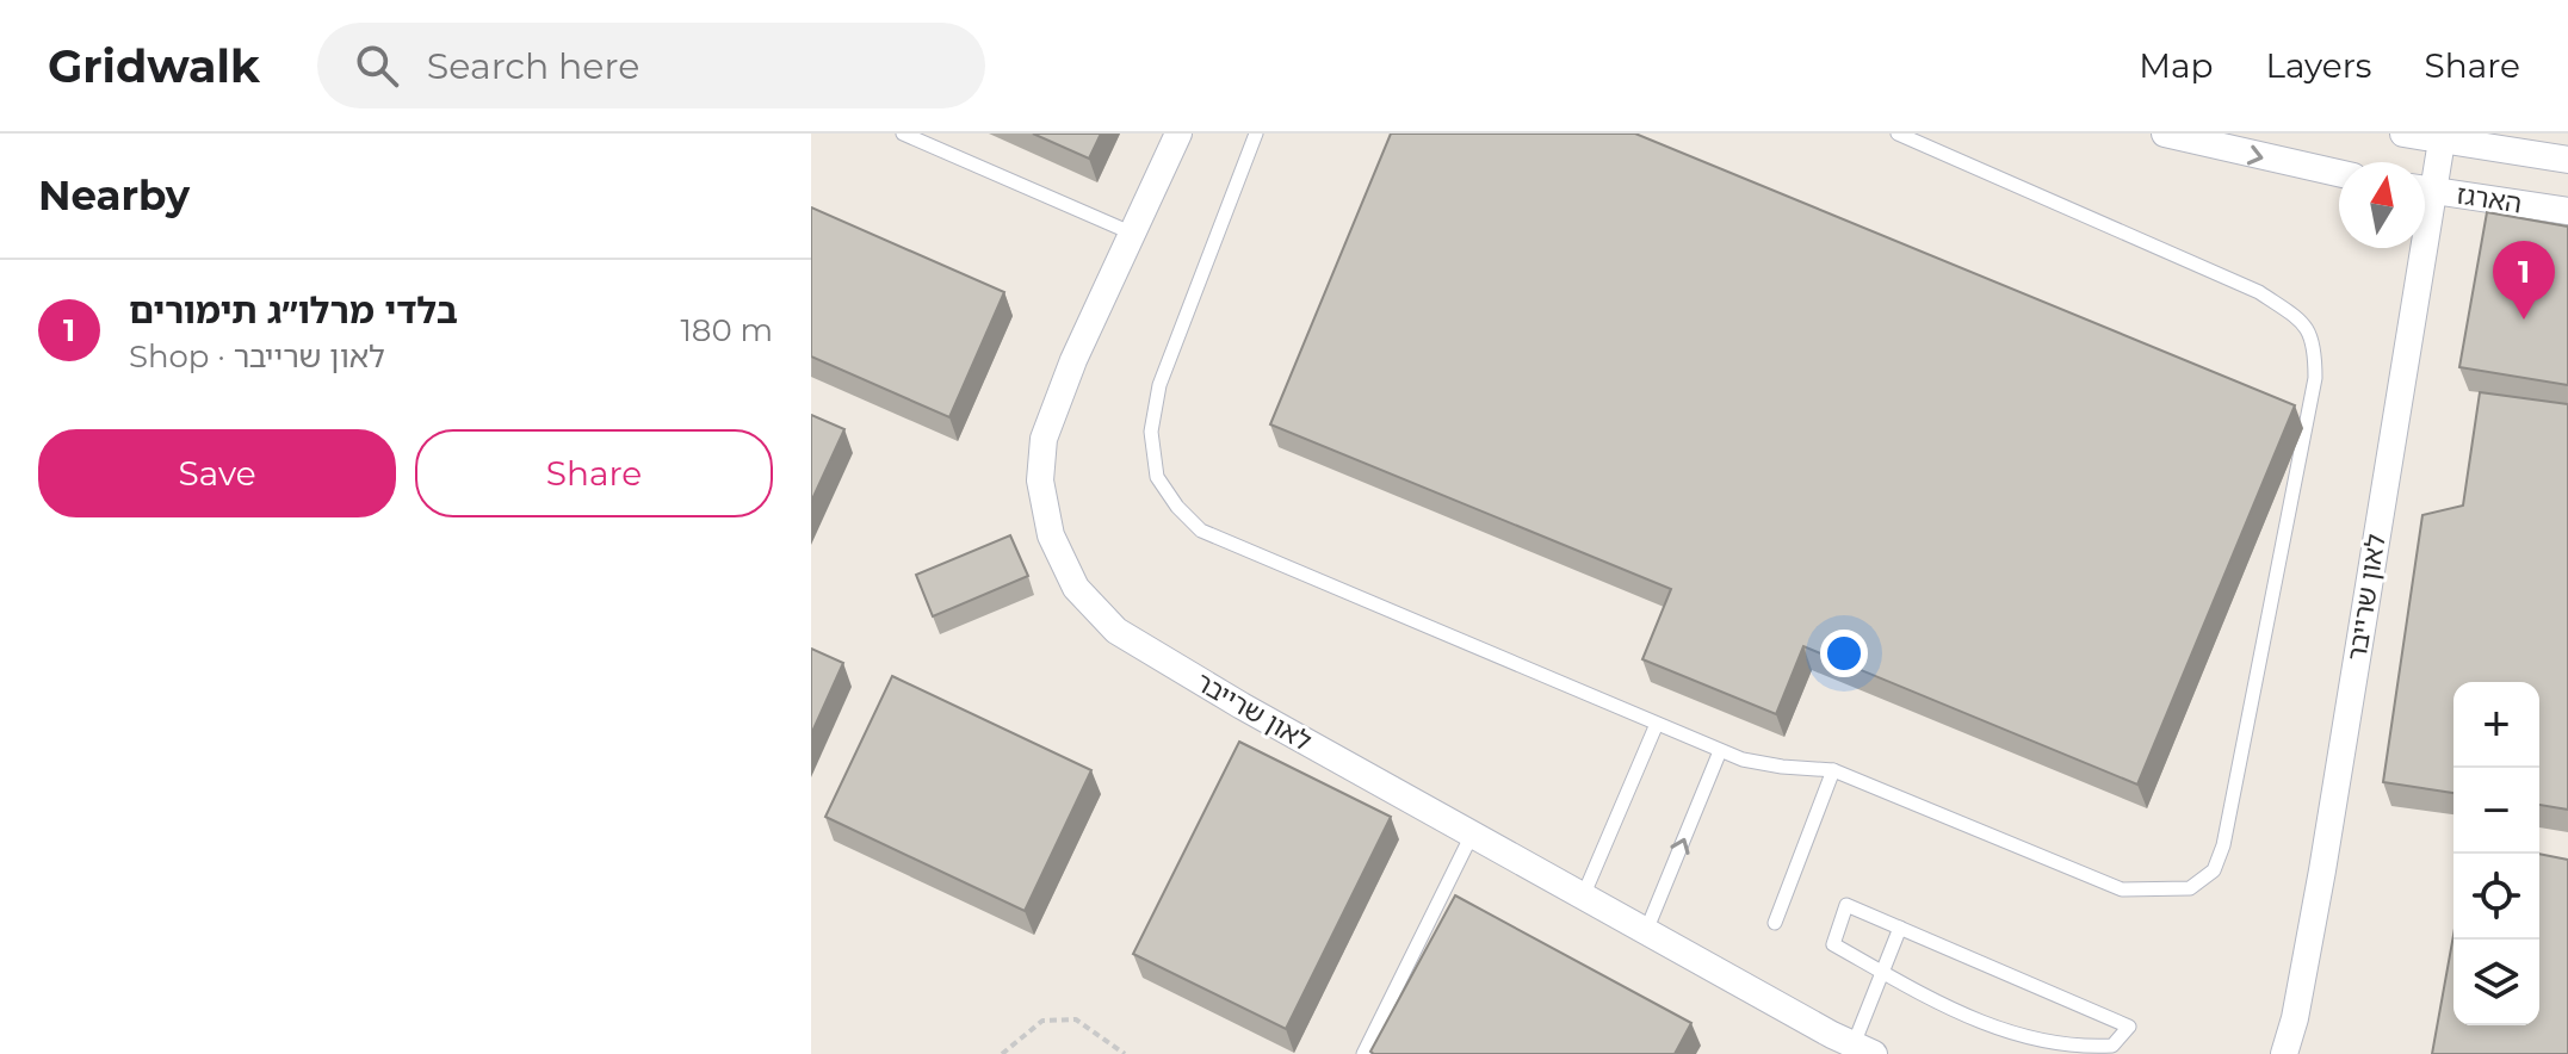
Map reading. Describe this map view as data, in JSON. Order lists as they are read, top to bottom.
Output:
{
  "streets": {
    "street": ["הארגז", "לאון שרייבר"]
  },
  "crossings": [
    ["הארגז", "לאון שרייבר"]
  ],
  "north": "top",
  "page": {
    "header": "Gridwalk",
    "search": "Search here",
    "nav": ["Map", "Layers", "Share"],
    "heading": "Nearby",
    "pins": "1",
    "list": [
      {
        "mark": "1",
        "name": "בלדי מרלו״ג תימורים",
        "note": "Shop · לאון שרייבר",
        "value": "180 m"
      }
    ],
    "buttons": ["Save", "Share"],
    "map_buttons": ["+", "−"]
  }
}
